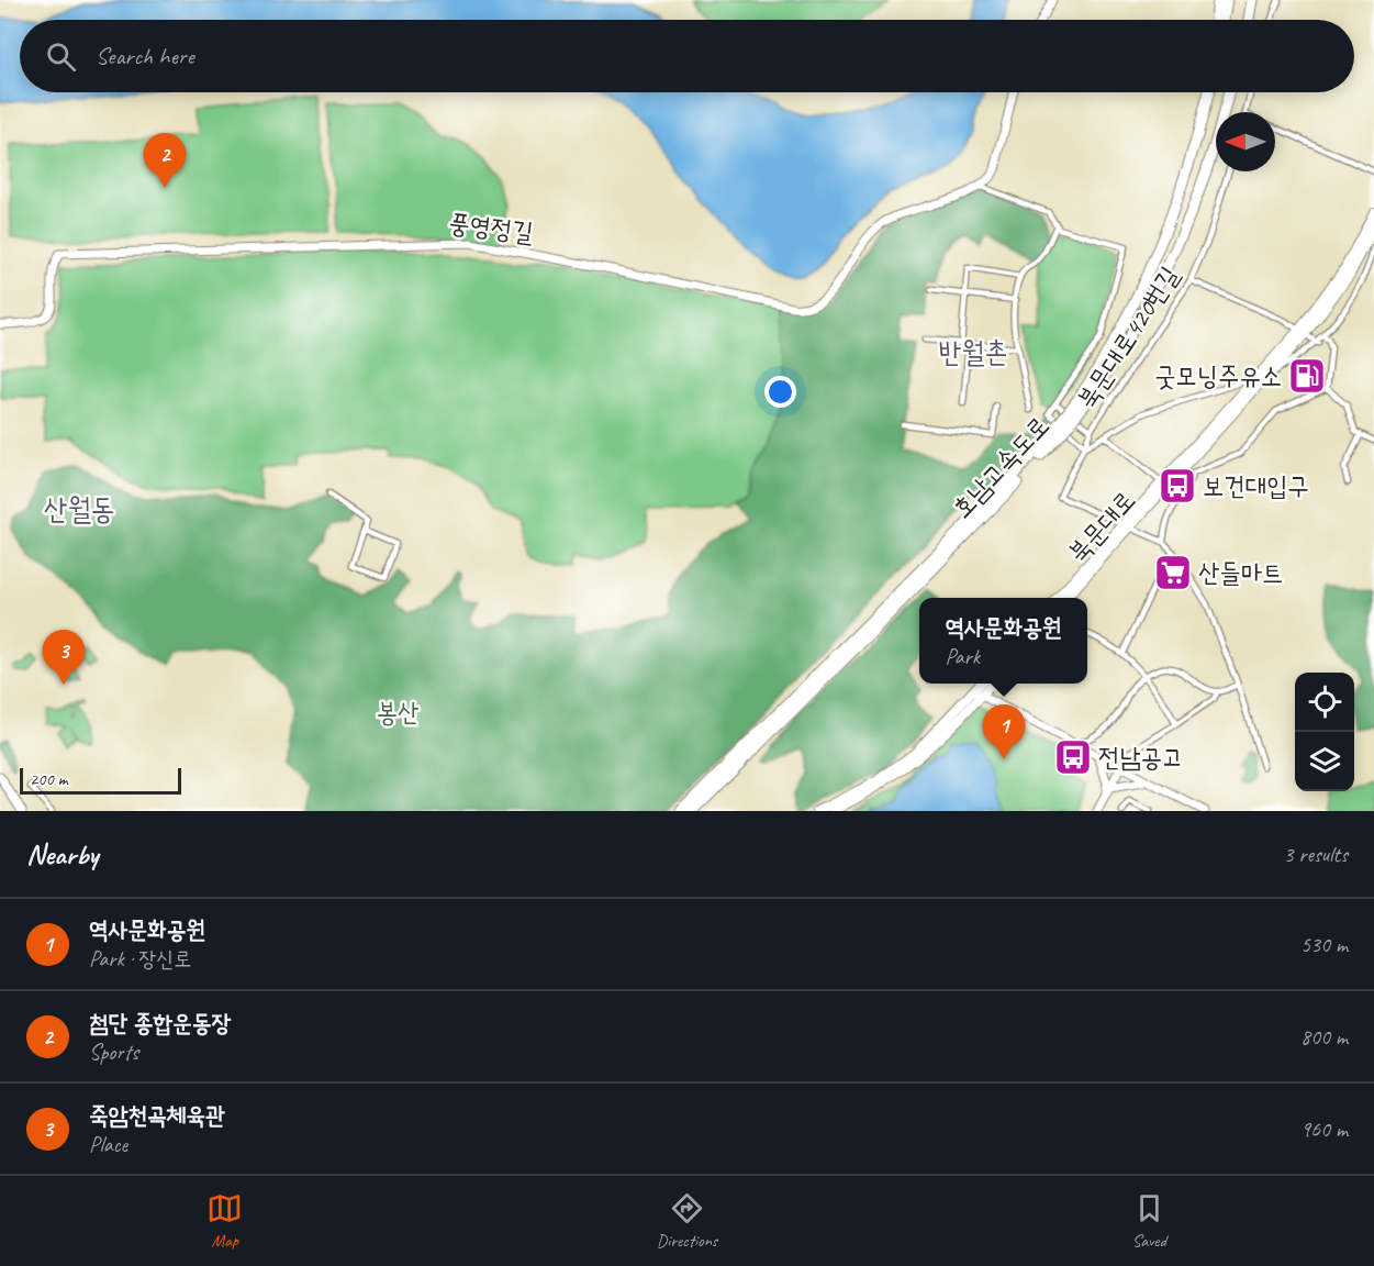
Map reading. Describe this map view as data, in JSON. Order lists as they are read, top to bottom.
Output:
{
  "streets": {
    "highway": ["호남고속도로"],
    "main road": ["북문대로"],
    "street": ["풍영정길", "북문대로420번길"]
  },
  "crossings": [
    ["북문대로420번길", "북문대로"]
  ],
  "districts": ["반월촌", "산월동"],
  "parks": ["봉산"],
  "places": {
    "fuel station": ["굿모닝주유소"],
    "bus stop": ["보건대입구", "전남공고"],
    "supermarket": ["산들마트"]
  },
  "scale_bar": "200 m",
  "north": "left",
  "page": {
    "search": "Search here",
    "pins": ["2", "3", "1"],
    "popup": ["역사문화공원", "Park"],
    "scale": "200 m",
    "heading": ["Nearby", "3 results"],
    "list": [
      {
        "mark": "1",
        "name": "역사문화공원",
        "note": "Park · 장신로",
        "value": "530 m"
      },
      {
        "mark": "2",
        "name": "첨단 종합운동장",
        "note": "Sports",
        "value": "800 m"
      },
      {
        "mark": "3",
        "name": "죽암천곡체육관",
        "note": "Place",
        "value": "960 m"
      }
    ],
    "nav": ["Map", "Directions", "Saved"]
  }
}
